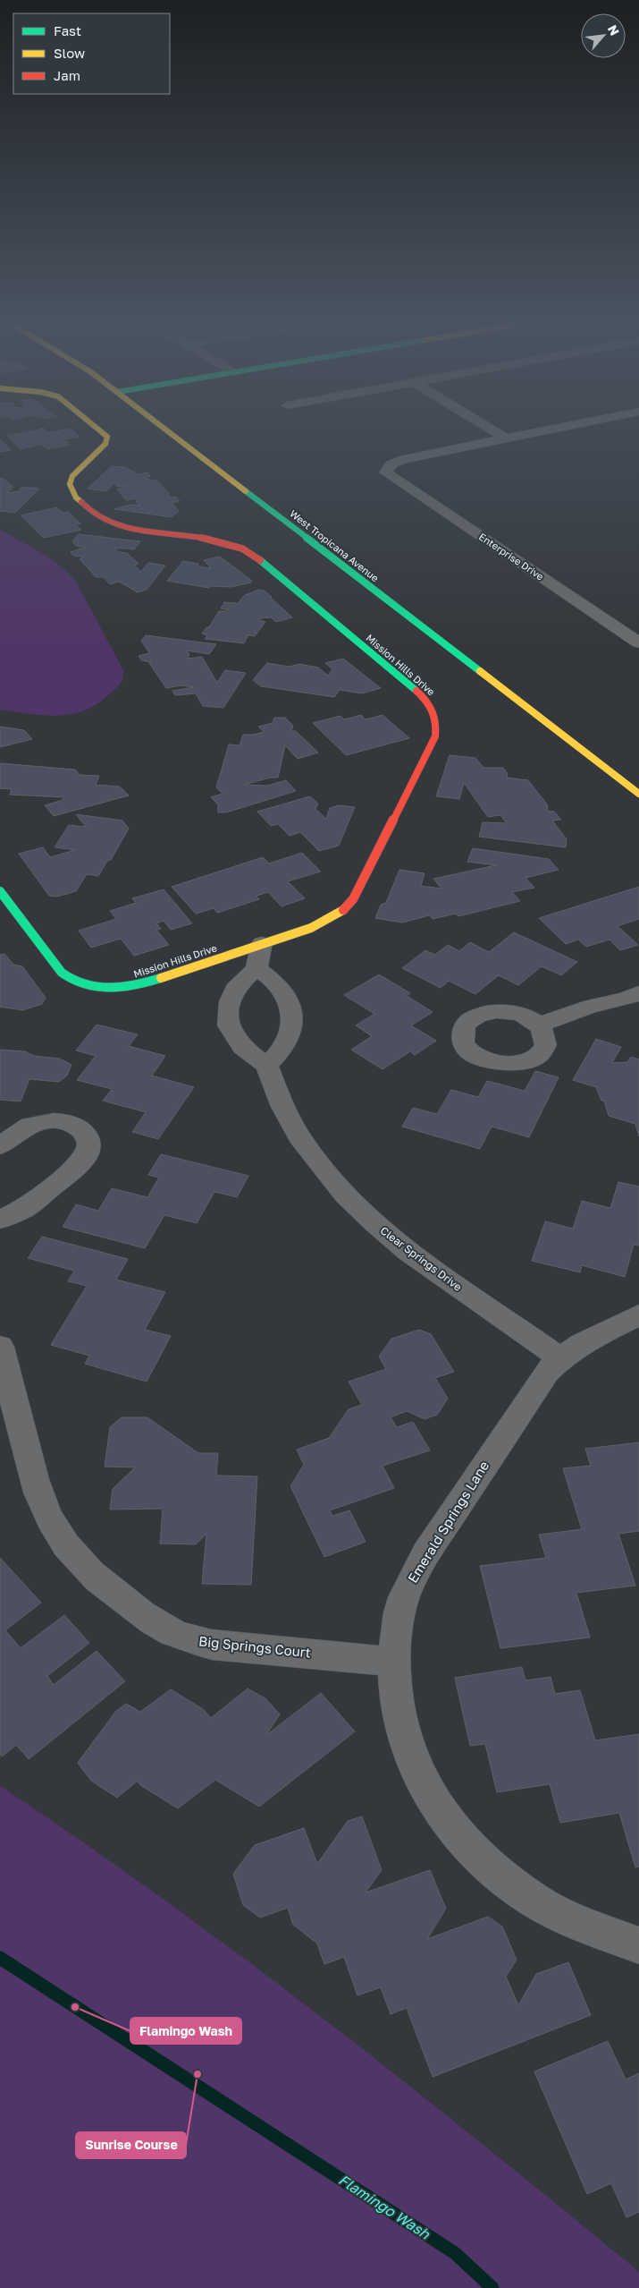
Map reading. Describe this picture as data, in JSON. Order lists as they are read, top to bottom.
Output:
{
  "streets": {
    "street": [
      "West Tropicana Avenue",
      "Enterprise Drive",
      "Mission Hills Drive",
      "Clear Springs Drive",
      "Emerald Springs Lane",
      "Big Springs Court"
    ]
  },
  "crossings": [
    ["Clear Springs Drive", "Emerald Springs Lane"],
    ["Emerald Springs Lane", "Big Springs Court"]
  ],
  "water": ["Flamingo Wash"],
  "places": ["Flamingo Wash", "Sunrise Course"],
  "legend": ["Fast", "Slow", "Jam"],
  "north": "top right"
}
